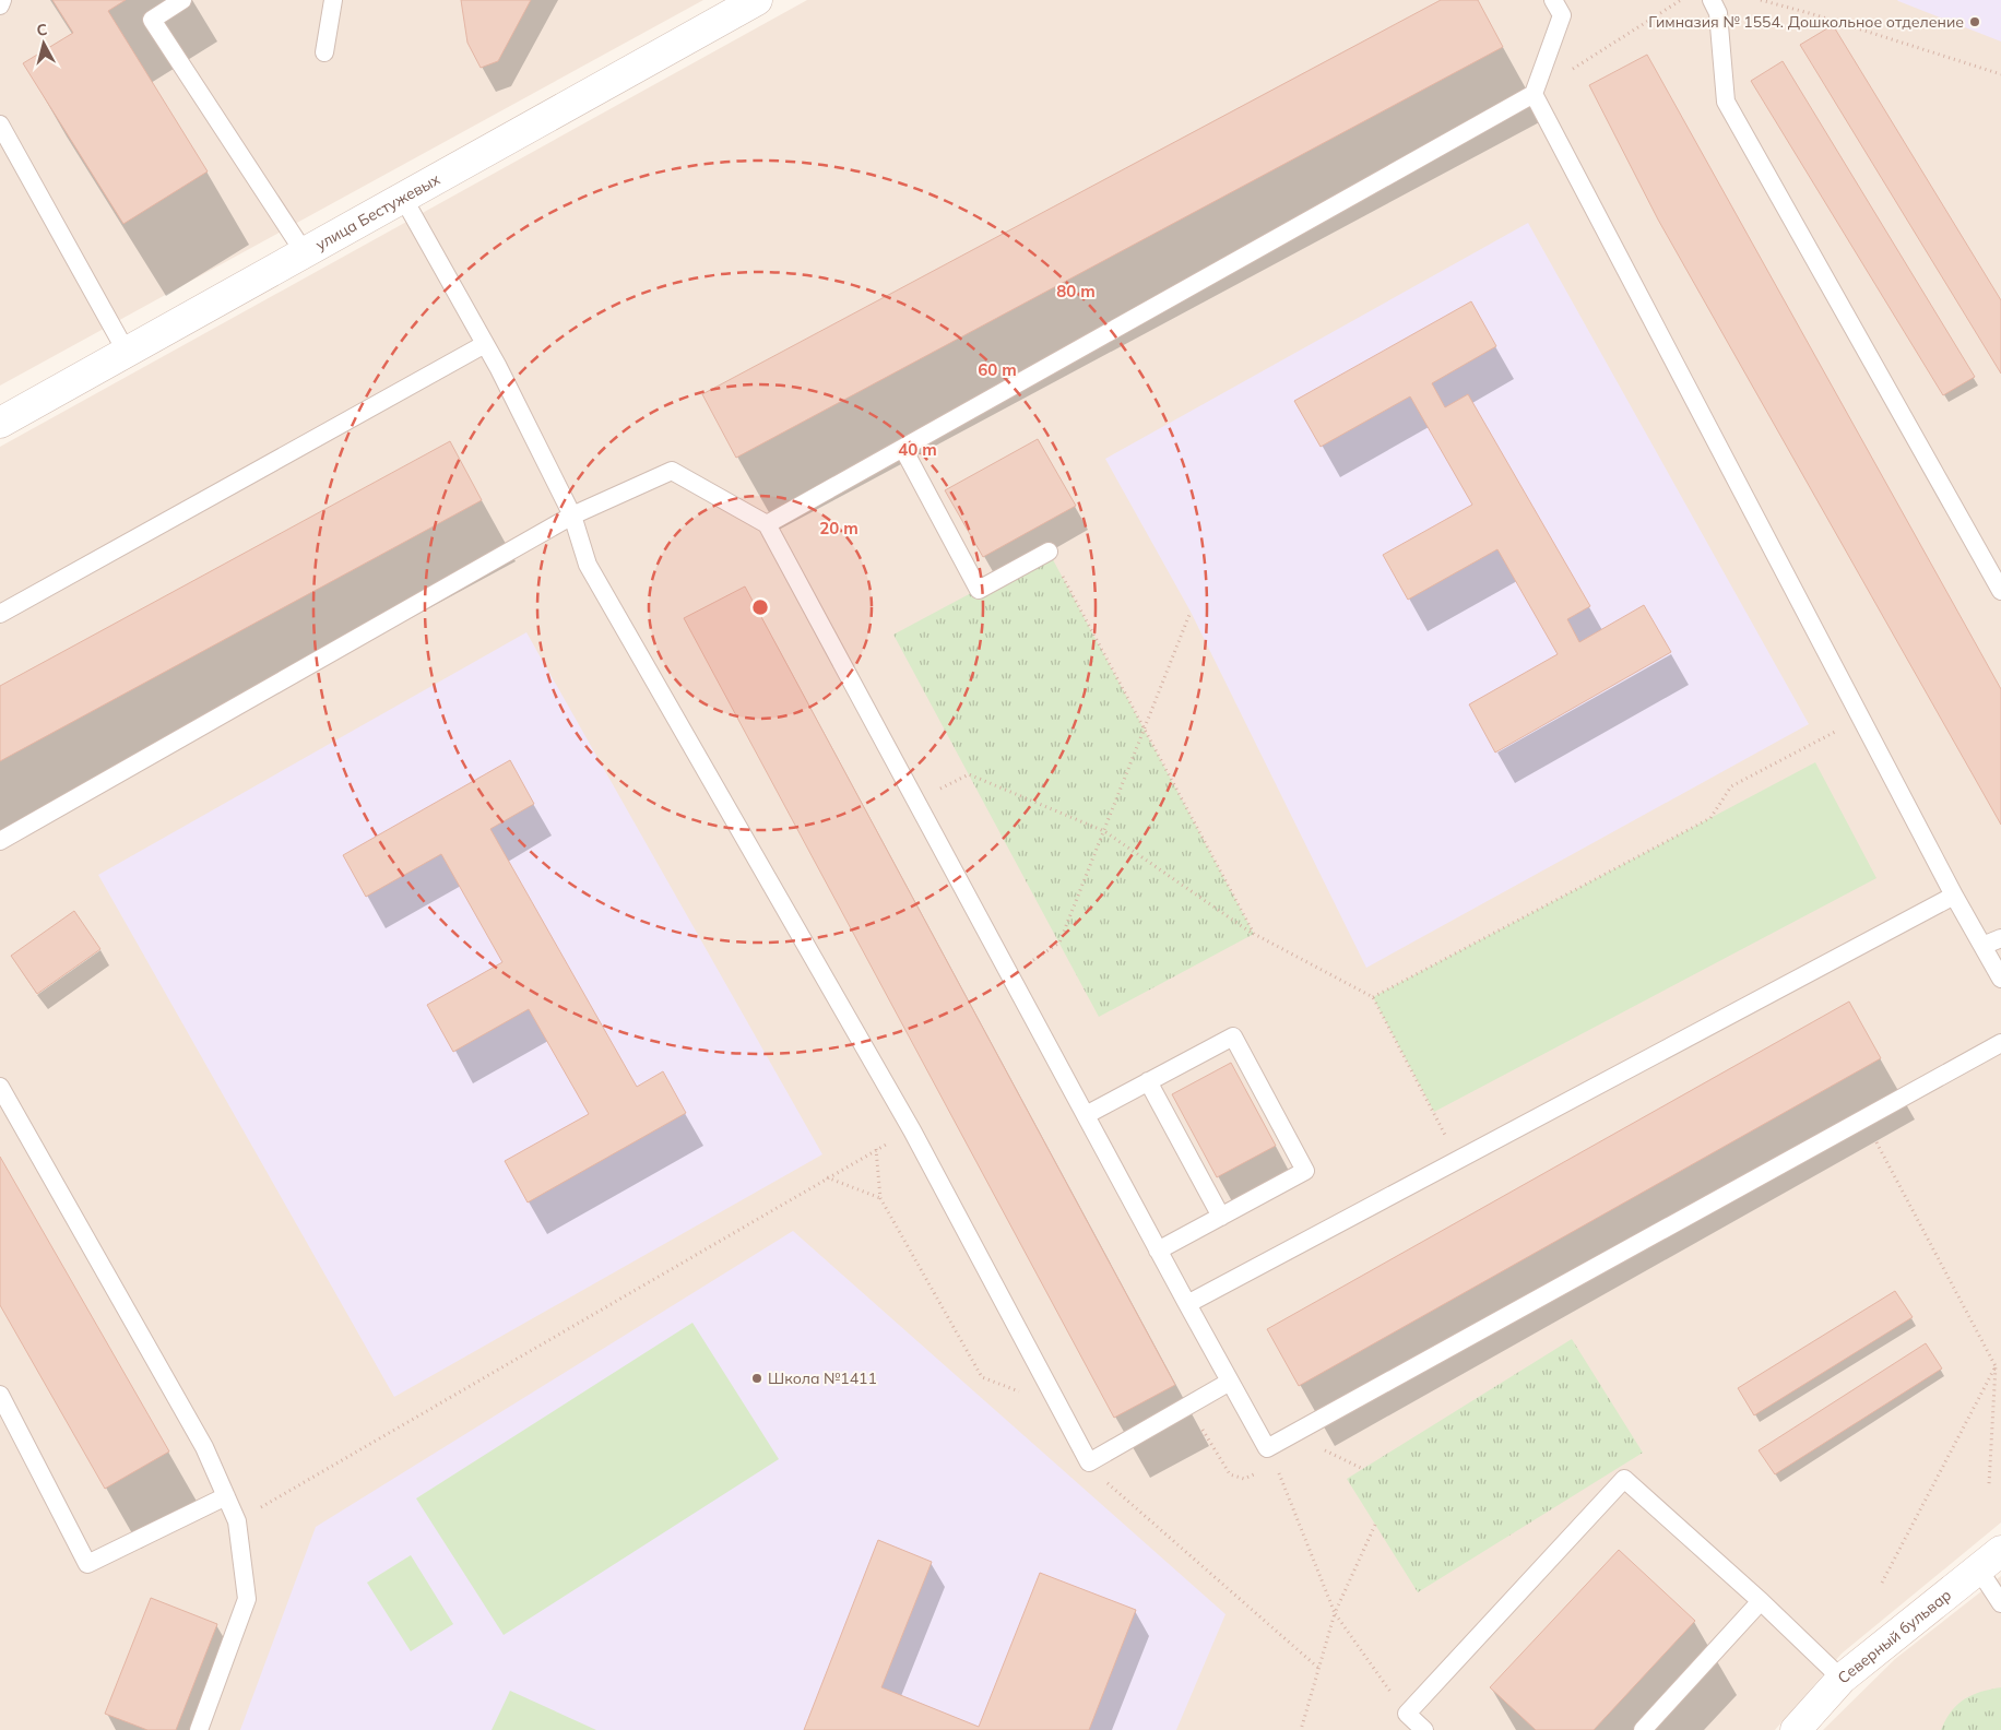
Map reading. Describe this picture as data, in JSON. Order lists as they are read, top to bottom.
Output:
{
  "streets": {
    "street": ["улица Бестужевых", "Северный бульвар"]
  },
  "places": ["Гимназия № 1554. Дошкольное отделение", "Школа №1411"],
  "north": "top",
  "rings": [
    "80 m",
    "60 m",
    "40 m",
    "20 m"
  ]
}
